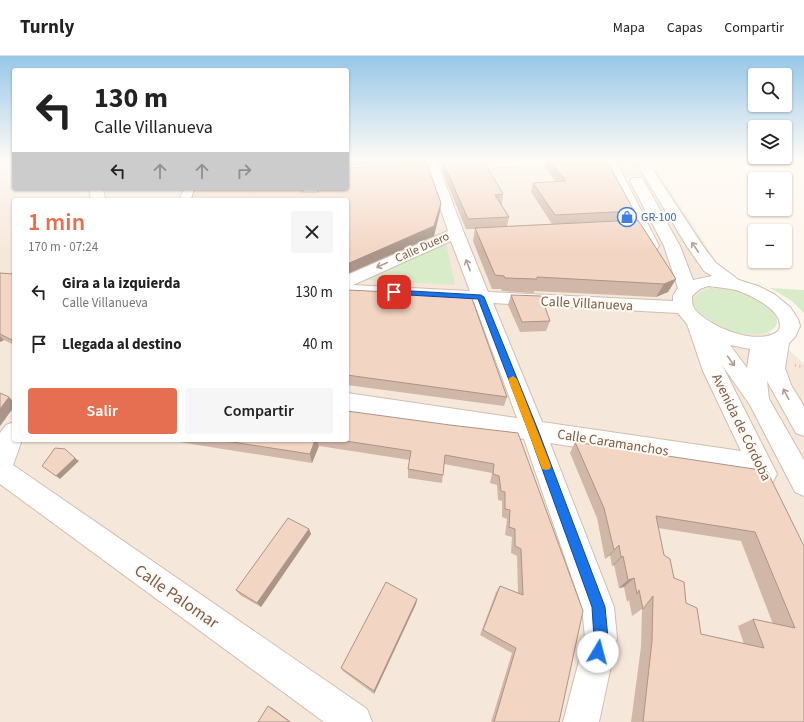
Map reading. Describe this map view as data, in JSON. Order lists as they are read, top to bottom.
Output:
{
  "streets": {
    "street": [
      "Calle Duero",
      "Calle Villanueva",
      "Avenida de Córdoba",
      "Calle Caramanchos",
      "Calle Palomar"
    ]
  },
  "crossings": [
    ["Calle Villanueva", "Avenida de Córdoba"],
    ["Avenida de Córdoba", "Calle Caramanchos"]
  ],
  "one_way": ["Calle Duero"],
  "places": {
    "shop": ["GR-100"]
  },
  "page": {
    "header": "Turnly",
    "nav": ["Mapa", "Capas", "Compartir"],
    "map_buttons": ["+", "−"],
    "turn": ["130 m", "Calle Villanueva"],
    "heading": ["1 min", "170 m · 07:24"],
    "list": [
      {
        "name": "Gira a la izquierda",
        "note": "Calle Villanueva",
        "value": "130 m"
      },
      {
        "name": "Llegada al destino",
        "value": "40 m"
      }
    ],
    "buttons": ["Salir", "Compartir"]
  }
}
